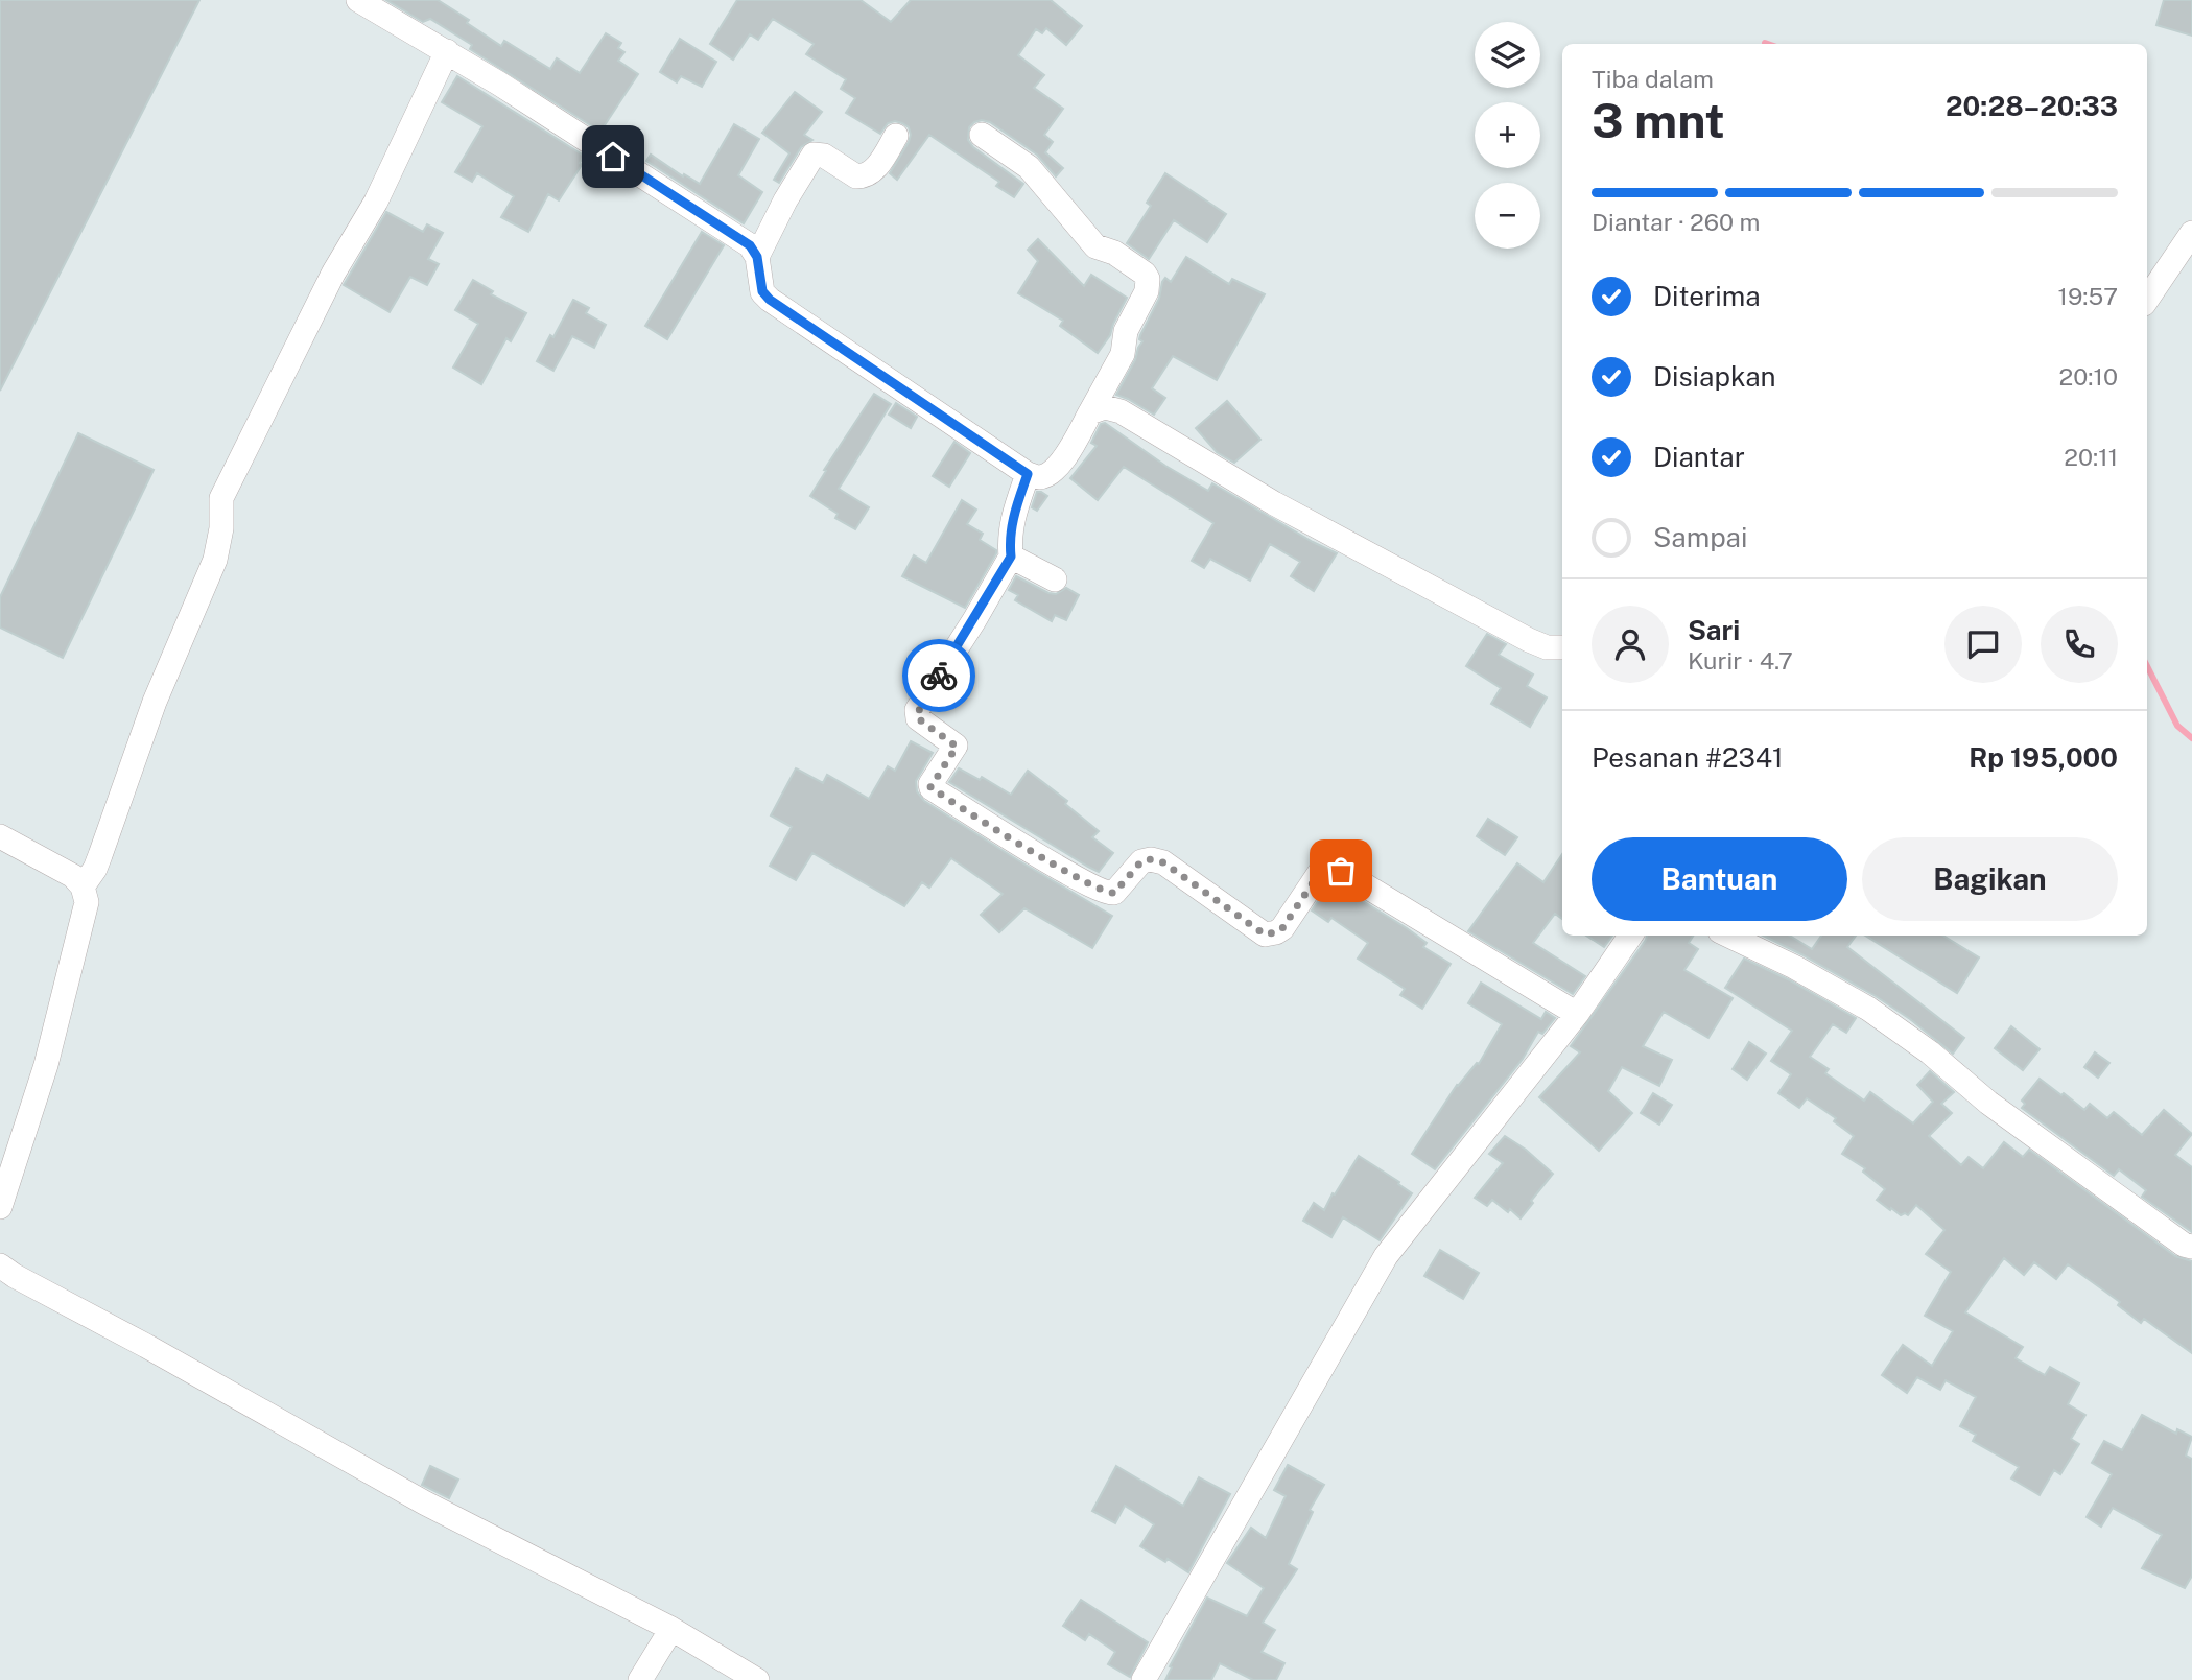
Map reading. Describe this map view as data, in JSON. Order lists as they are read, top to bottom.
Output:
{
  "page": {
    "map_buttons": ["+", "−"],
    "heading": ["3 mnt", "Tiba dalam", "20:28–20:33"],
    "panel": [
      "Sari",
      "Kurir · 4.7",
      "Pesanan #2341",
      "Rp 195,000"
    ],
    "bar": "Diantar · 260 m",
    "list": [
      ["Diterima", "19:57"],
      ["Disiapkan", "20:10"],
      ["Diantar", "20:11"],
      "Sampai"
    ],
    "buttons": ["Bantuan", "Bagikan"]
  }
}
